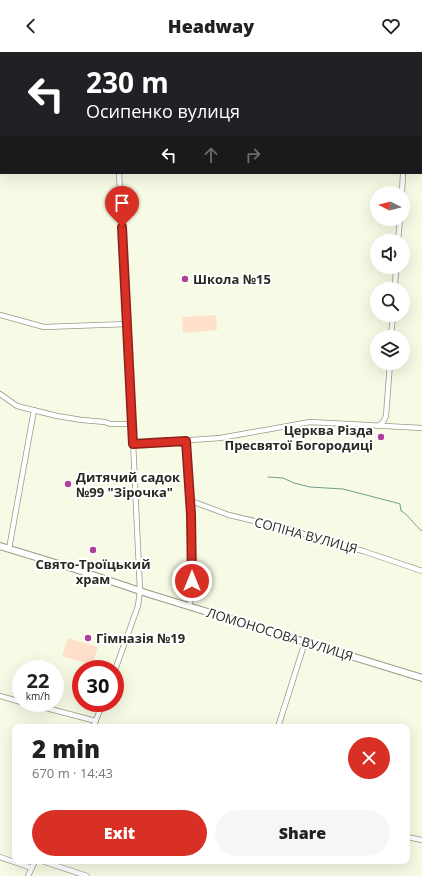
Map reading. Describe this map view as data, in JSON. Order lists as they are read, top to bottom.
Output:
{
  "streets": {
    "highway": ["ЛОМОНОСОВА ВУЛИЦЯ"],
    "street": ["СОПІНА ВУЛИЦЯ"]
  },
  "places": [
    "Школа №15",
    "Церква Різда Пресвятої Богородиці",
    "Дитячий садок №99 \"Зірочка\"",
    "Свято-Троїцький храм",
    "Гімназія №19"
  ],
  "north": "left",
  "page": {
    "header": "Headway",
    "turn": ["230 m", "Осипенко вулиця"],
    "speed": "22 km/h",
    "limit": "30",
    "heading": ["2 min", "670 m · 14:43"],
    "buttons": ["Exit", "Share"]
  }
}
